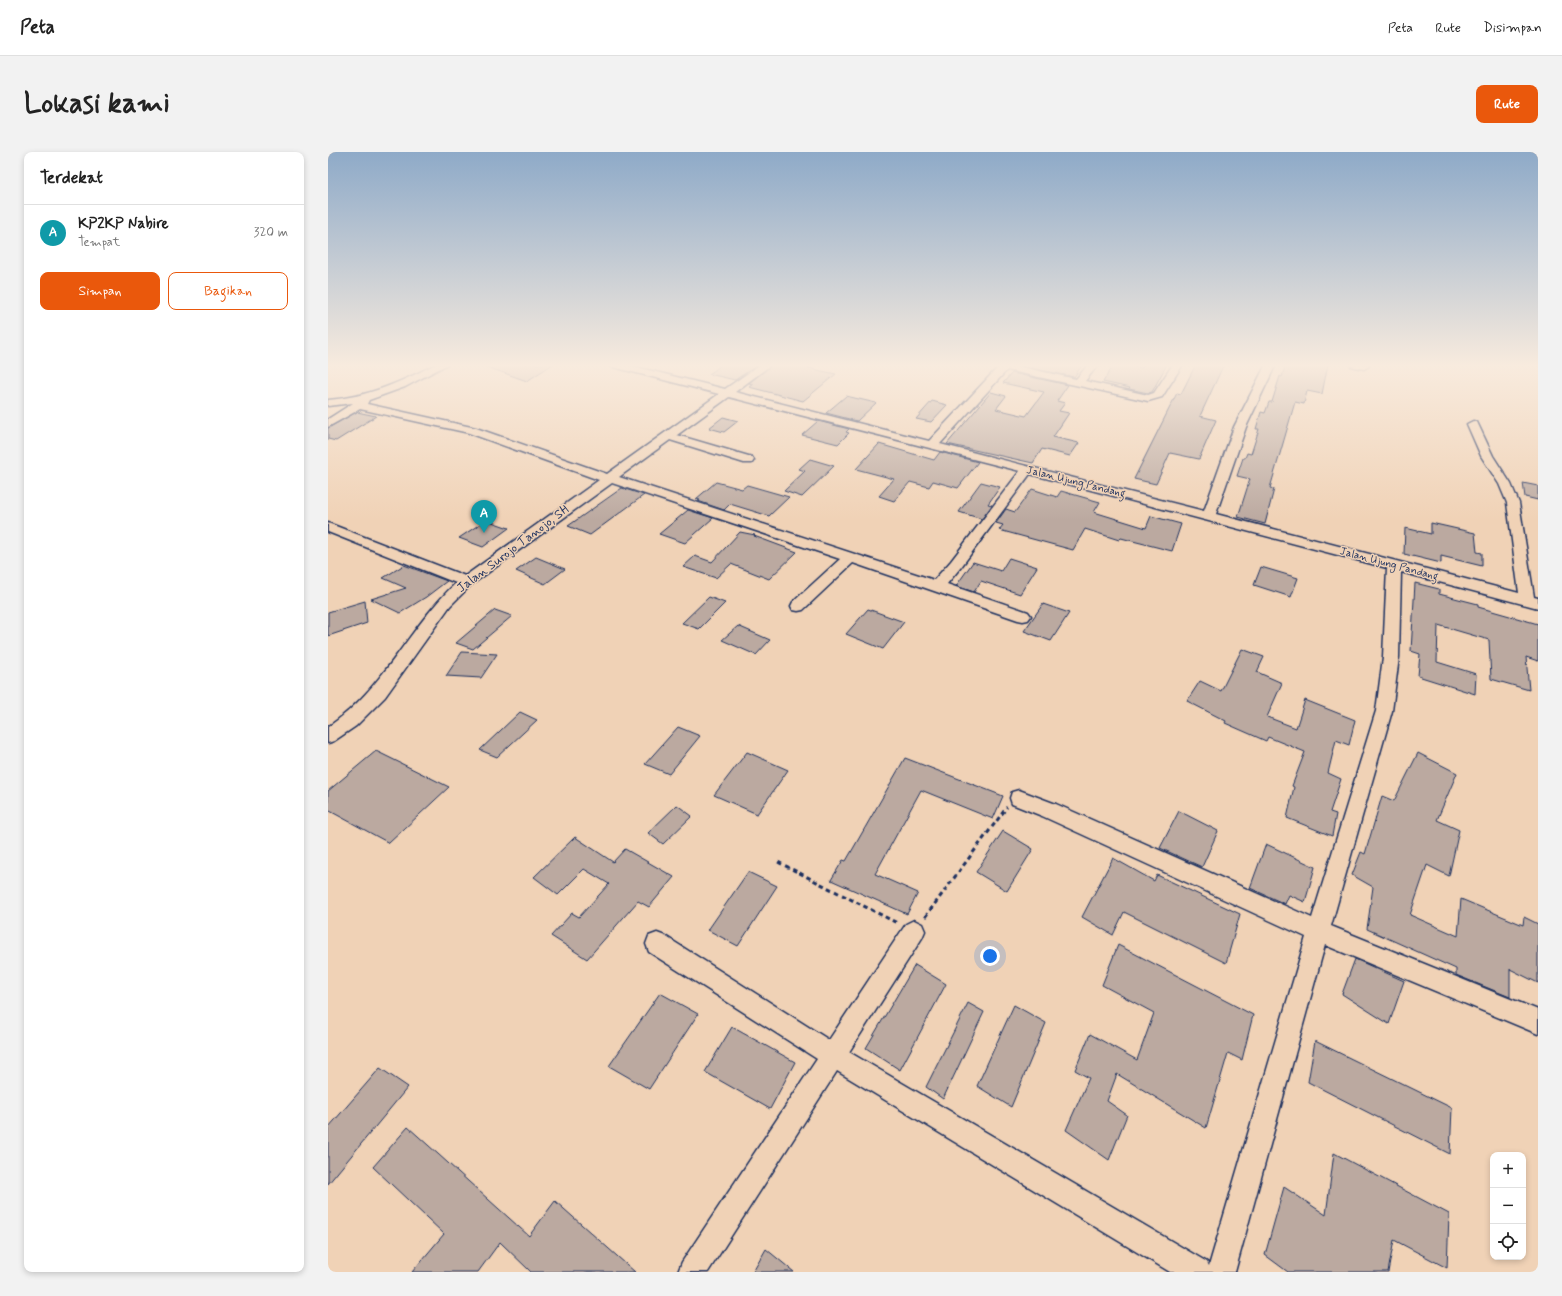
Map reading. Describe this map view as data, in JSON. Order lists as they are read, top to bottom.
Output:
{
  "streets": {
    "street": ["Jalan Ujung Pandang", "Jalan Surojo Tanojo, SH"]
  },
  "page": {
    "header": "Peta",
    "nav": ["Peta", "Rute", "Disimpan"],
    "buttons": [
      "Rute",
      ["Simpan", "Bagikan"]
    ],
    "title": "Lokasi kami",
    "heading": "Terdekat",
    "list": [
      {
        "mark": "A",
        "name": "KP2KP Nabire",
        "note": "Tempat",
        "value": "320 m"
      }
    ],
    "pins": "A",
    "map_buttons": ["+", "−"]
  }
}
